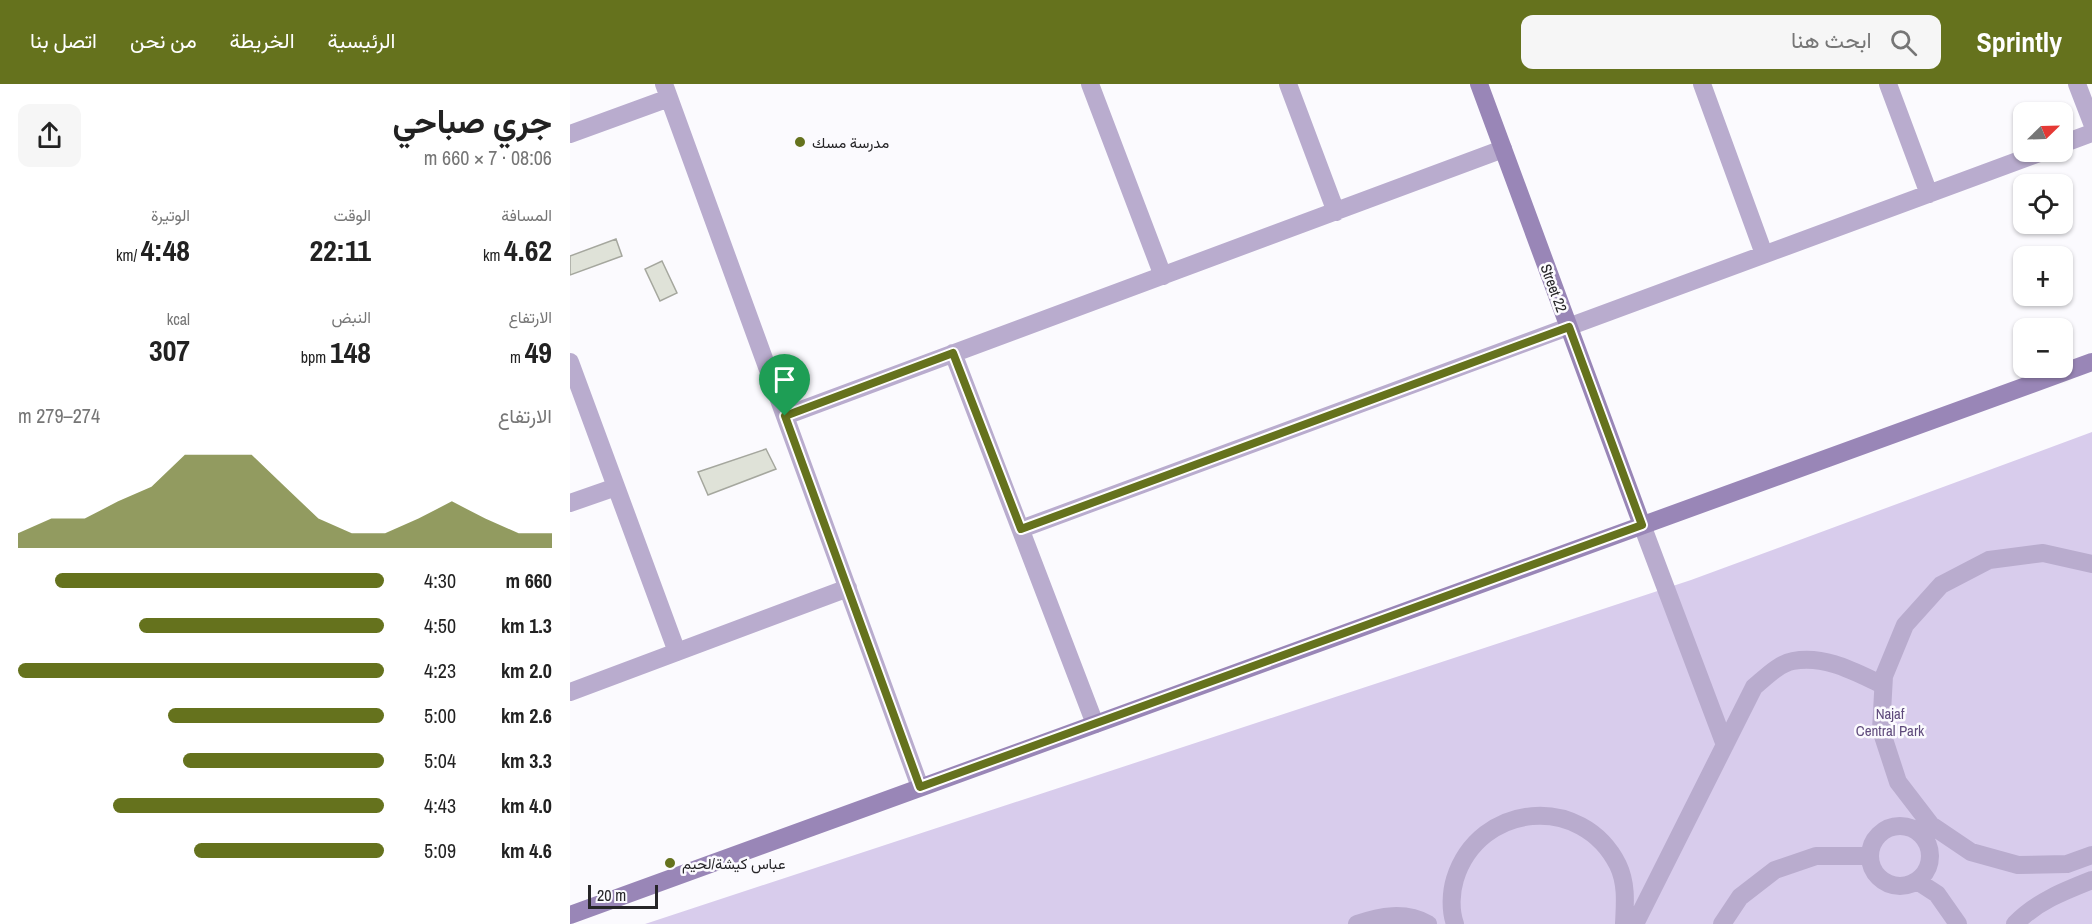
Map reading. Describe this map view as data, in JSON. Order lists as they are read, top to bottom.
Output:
{
  "streets": {
    "street": ["Street 22"]
  },
  "parks": ["Najaf Central Park"],
  "places": ["مدرسة مسك", "عباس كيشة/لحيم"],
  "scale_bar": "20 m",
  "north": "top right",
  "page": {
    "header": "Sprintly",
    "search": "ابحث هنا",
    "nav": [
      "الرئيسية",
      "الخريطة",
      "من نحن",
      "اتصل بنا"
    ],
    "heading": ["جري صباحي", "08:06 · 7 × 660 m"],
    "map_buttons": ["+", "−"],
    "stats": [
      ["المسافة", "4.62 km"],
      ["الوقت", "22:11"],
      ["الوتيرة", "4:48 /km"],
      ["الارتفاع", "49 m"],
      ["النبض", "148 bpm"],
      ["kcal", "307"]
    ],
    "chart": ["الارتفاع", "274–279 m"],
    "list": [
      {
        "name": "660 m",
        "note": "4:30"
      },
      {
        "name": "1.3 km",
        "note": "4:50"
      },
      {
        "name": "2.0 km",
        "note": "4:23"
      },
      {
        "name": "2.6 km",
        "note": "5:00"
      },
      {
        "name": "3.3 km",
        "note": "5:04"
      },
      {
        "name": "4.0 km",
        "note": "4:43"
      },
      {
        "name": "4.6 km",
        "note": "5:09"
      }
    ],
    "scale": "20 m"
  }
}
